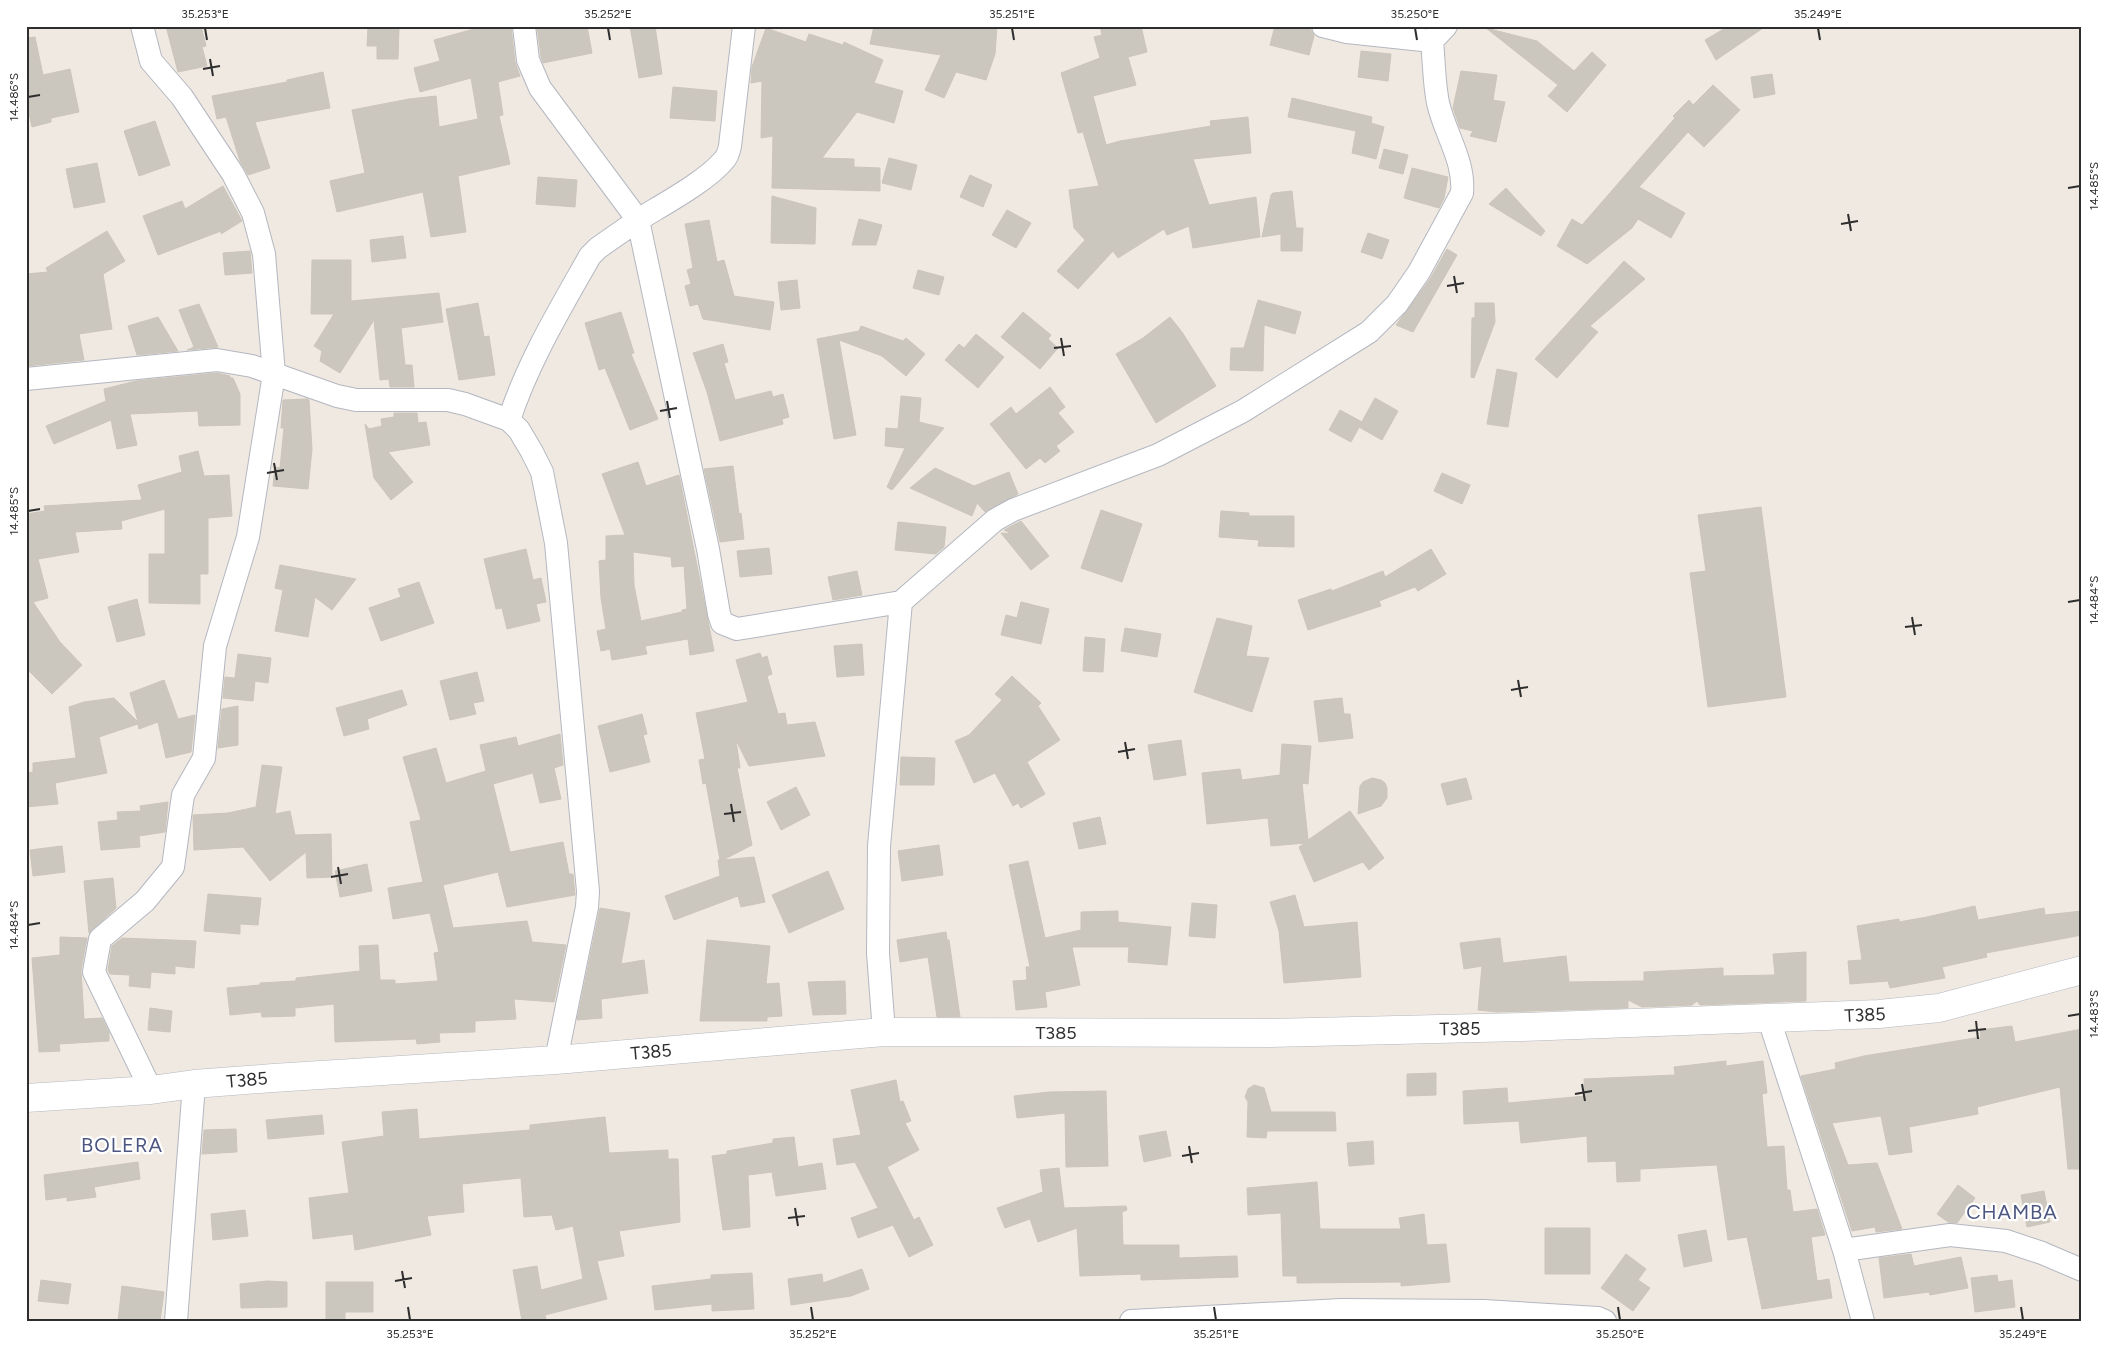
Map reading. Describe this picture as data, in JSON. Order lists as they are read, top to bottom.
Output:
{
  "streets": {
    "street": ["T385"]
  },
  "districts": ["BOLERA", "CHAMBA"],
  "coordinates": [
    "35.253°E",
    "35.252°E",
    "35.251°E",
    "35.250°E",
    "35.249°E",
    "14.486°S",
    "14.485°S",
    "14.484°S",
    "14.483°S"
  ]
}
